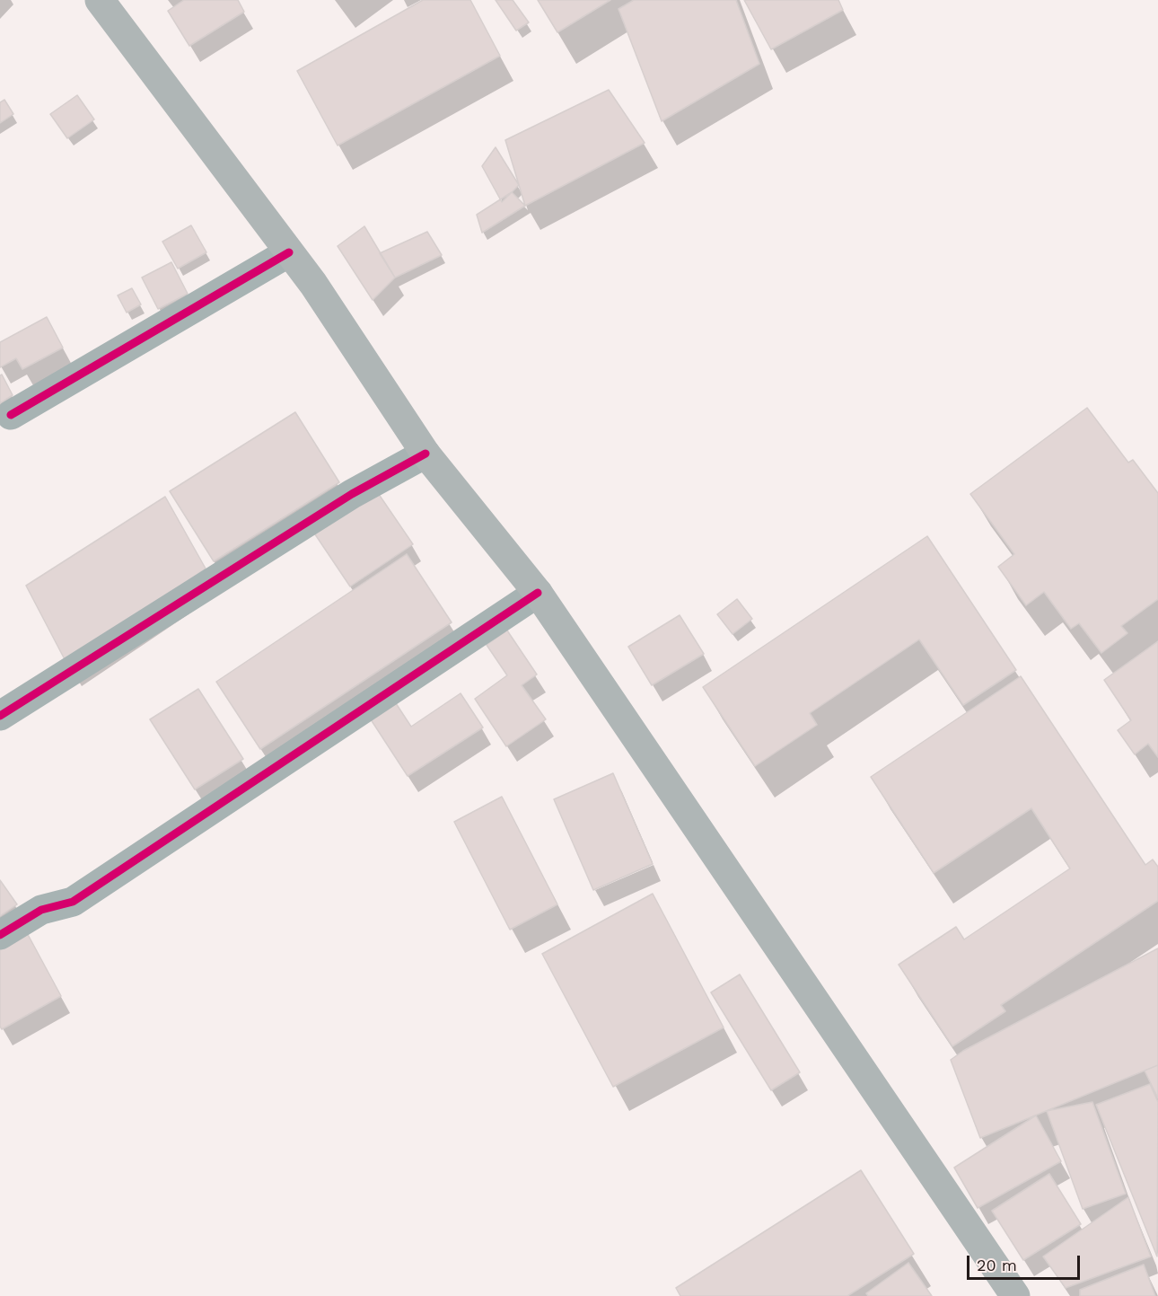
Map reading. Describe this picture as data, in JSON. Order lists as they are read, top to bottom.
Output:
{
  "scale_bar": "20 m"
}
